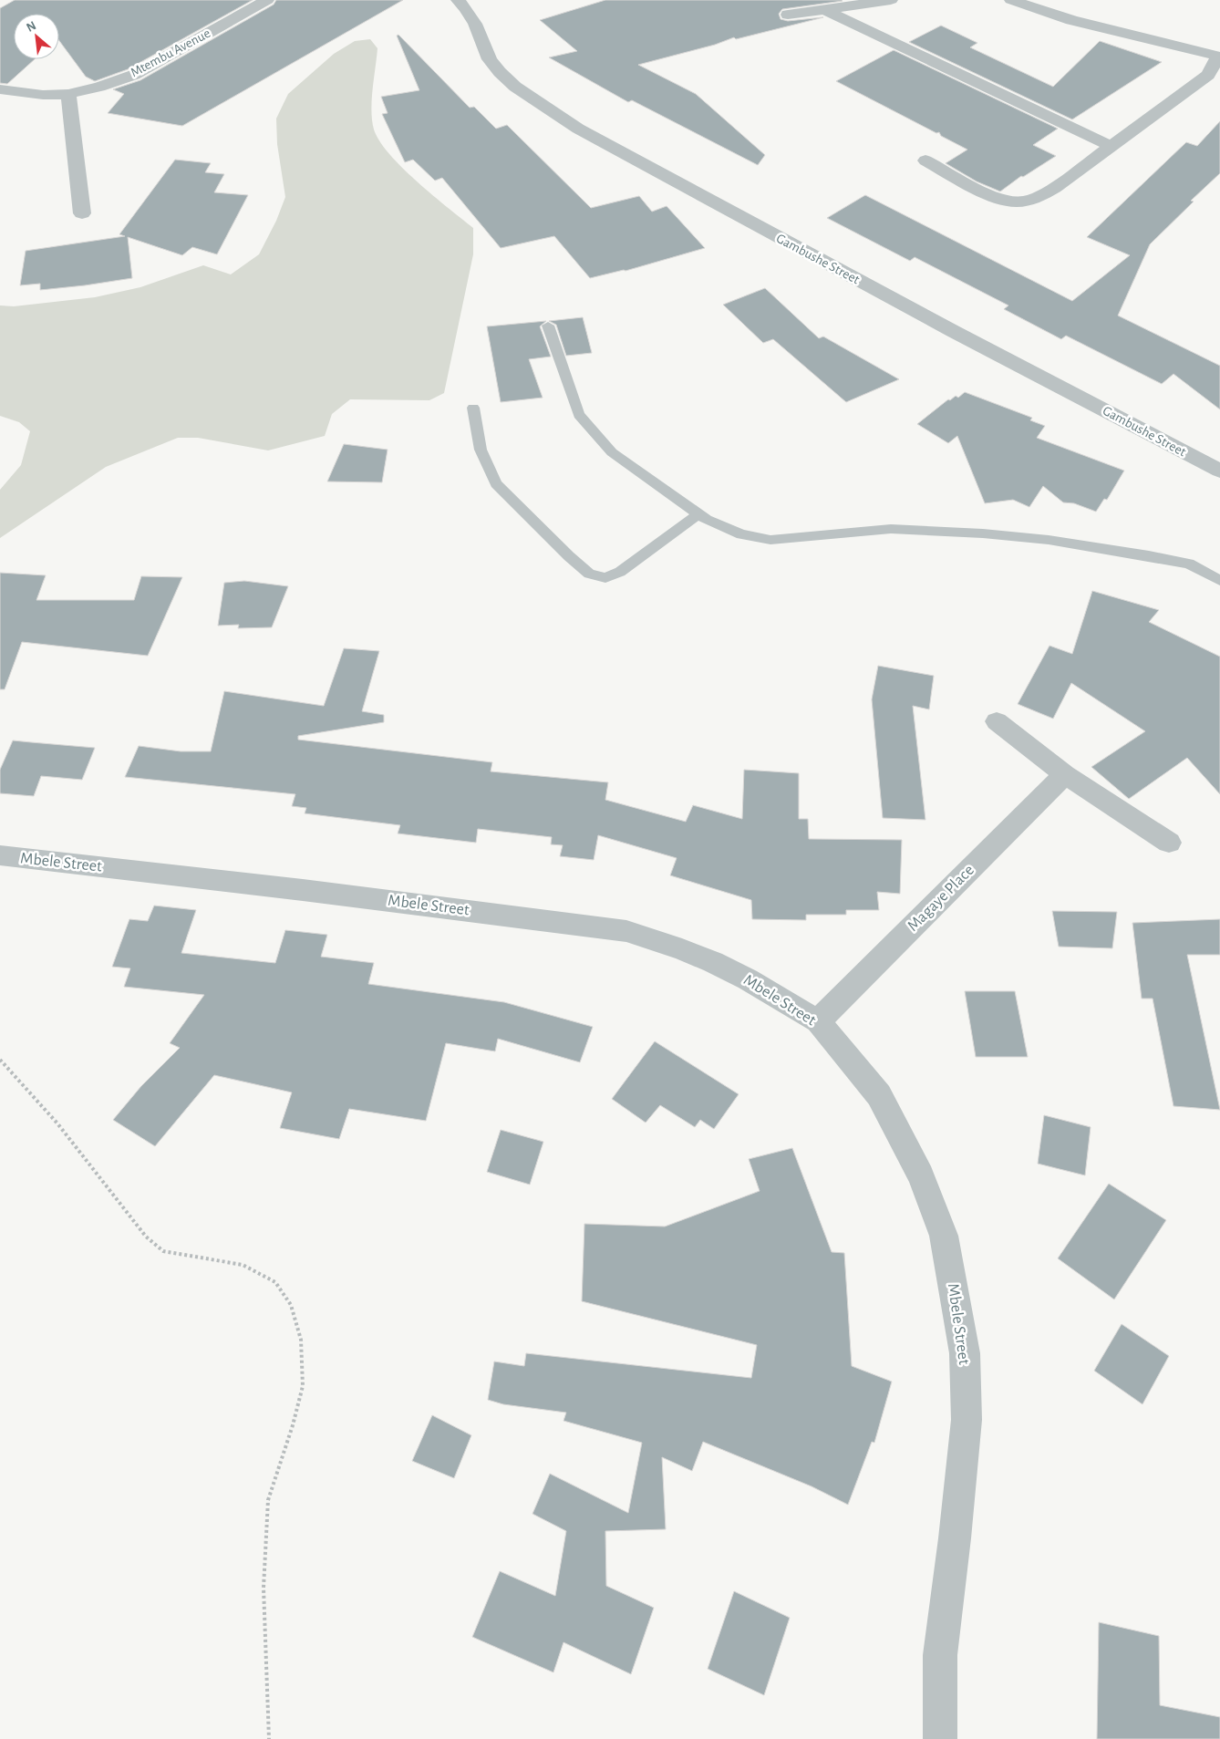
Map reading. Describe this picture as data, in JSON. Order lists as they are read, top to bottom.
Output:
{
  "streets": {
    "street": [
      "Mtembu Avenue",
      "Gambushe Street",
      "Mbele Street",
      "Magaye Place"
    ]
  },
  "crossings": [
    ["Mbele Street", "Magaye Place"]
  ],
  "north": "top left"
}
